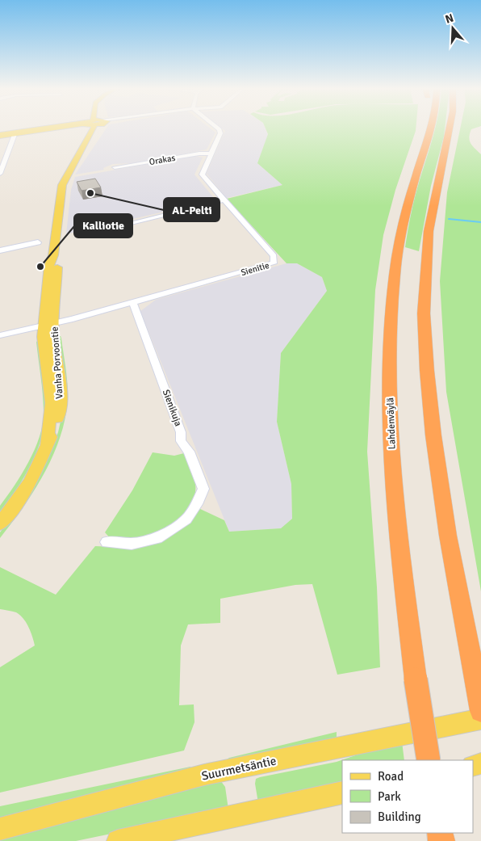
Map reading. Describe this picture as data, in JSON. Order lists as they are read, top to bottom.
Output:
{
  "streets": {
    "highway": ["Lahdenväylä"],
    "main road": ["Vanha Porvoontie", "Suurmetsäntie"],
    "street": ["Orakas", "Sienitie", "Sienikuja"]
  },
  "crossings": [
    ["Orakas", "Sienitie"],
    ["Sienitie", "Vanha Porvoontie"],
    ["Sienitie", "Sienikuja"]
  ],
  "places": ["AL-Pelti", "Kalliotie"],
  "legend": ["Road", "Park", "Building"],
  "north": "top"
}
